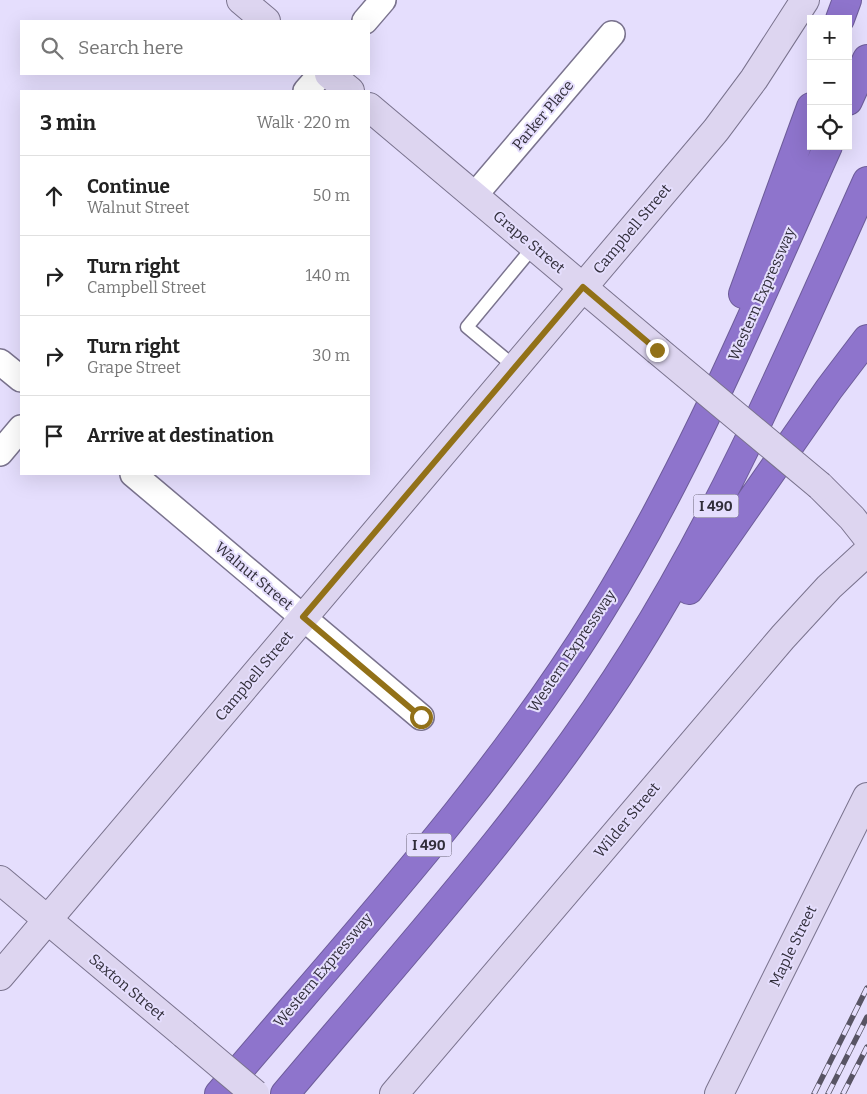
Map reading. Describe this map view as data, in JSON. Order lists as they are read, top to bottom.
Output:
{
  "streets": {
    "highway": ["Western Expressway", "I 490"],
    "street": [
      "Parker Place",
      "Campbell Street",
      "Grape Street",
      "Walnut Street",
      "Wilder Street",
      "Maple Street",
      "Saxton Street"
    ]
  },
  "crossings": [
    ["Parker Place", "Grape Street"],
    ["Campbell Street", "Grape Street"],
    ["Campbell Street", "Walnut Street"],
    ["Campbell Street", "Saxton Street"]
  ],
  "page": {
    "map_buttons": ["+", "−"],
    "search": "Search here",
    "heading": ["3 min", "Walk · 220 m"],
    "list": [
      ["Continue", "Walnut Street", "50 m"],
      ["Turn right", "Campbell Street", "140 m"],
      ["Turn right", "Grape Street", "30 m"],
      "Arrive at destination"
    ]
  }
}
